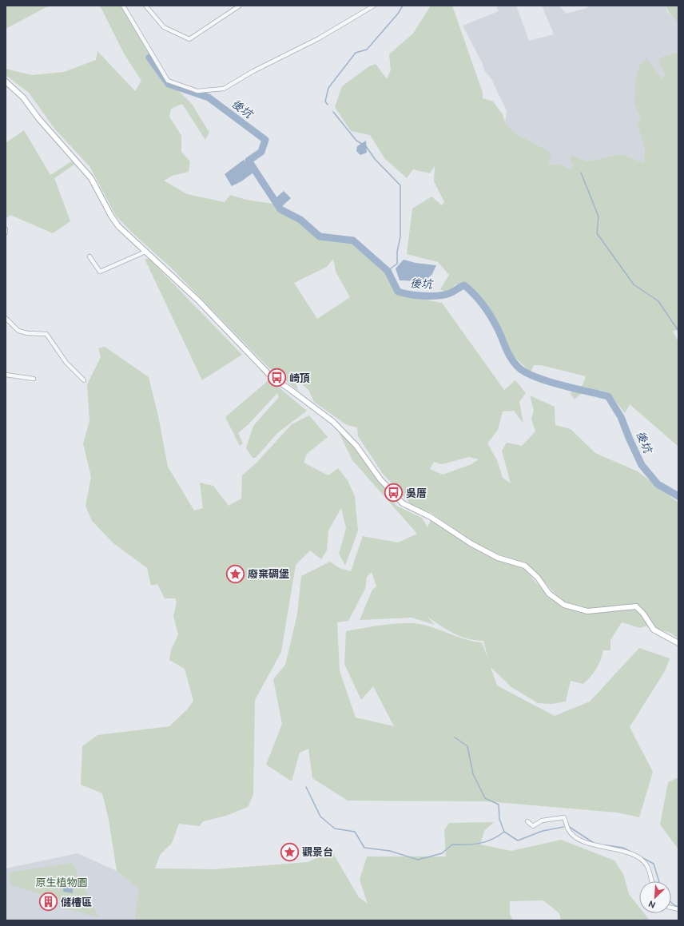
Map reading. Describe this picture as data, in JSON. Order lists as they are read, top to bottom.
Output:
{
  "water": ["後坑"],
  "parks": ["原生植物園"],
  "places": {
    "bus stop": ["崎頂", "吳厝"],
    "place": ["廢棄碉堡", "觀景台"],
    "building": ["儲槽區"]
  },
  "north": "bottom left"
}
